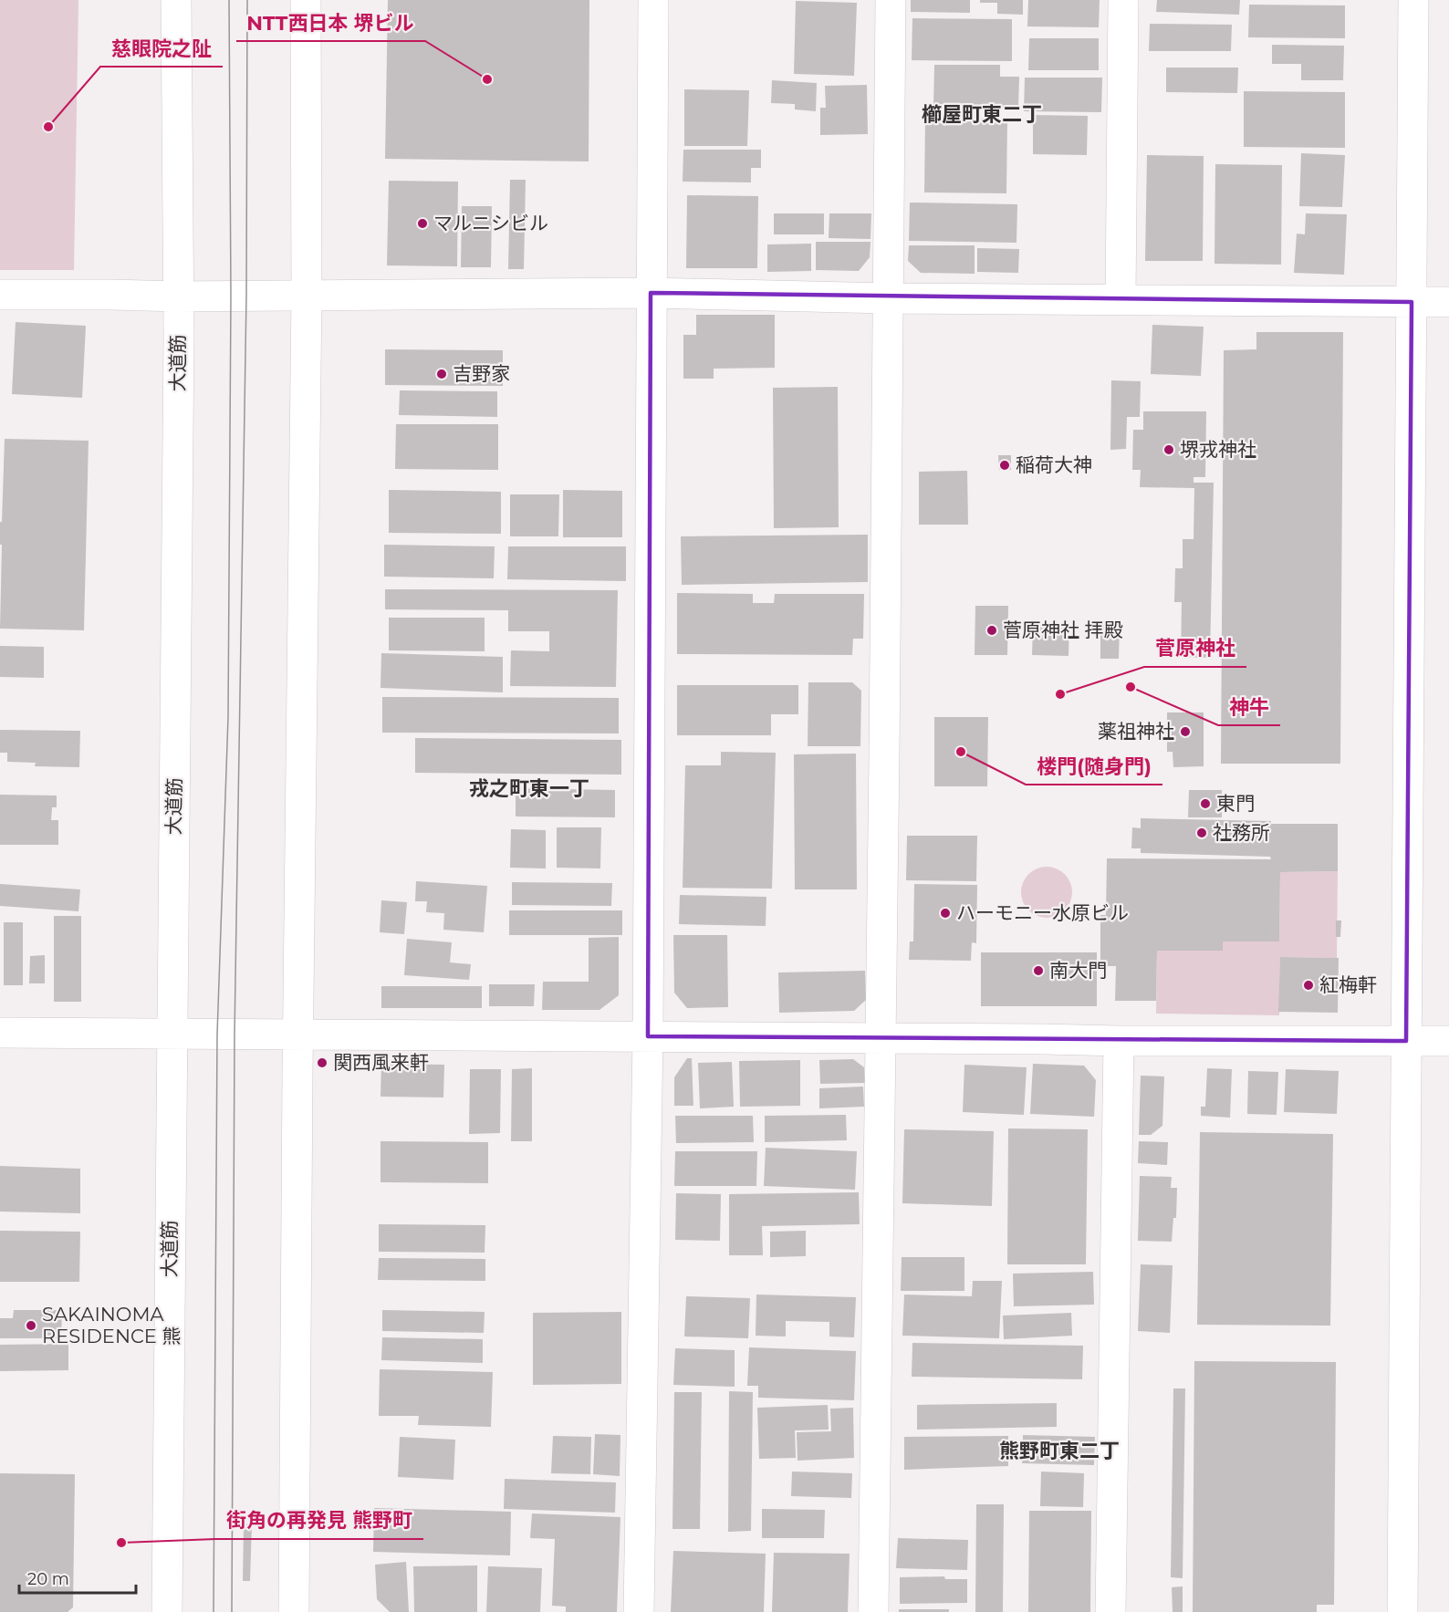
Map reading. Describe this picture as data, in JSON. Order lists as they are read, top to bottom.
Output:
{
  "streets": {
    "street": ["大道筋"]
  },
  "districts": ["櫛屋町東二丁", "戎之町東一丁", "熊野町東二丁"],
  "places": [
    "NTT西日本 堺ビル",
    "慈眼院之阯",
    "マルニシビル",
    "吉野家",
    "堺戎神社",
    "稲荷大神",
    "菅原神社 拝殿",
    "神牛",
    "菅原神社",
    "薬祖神社",
    "楼門(随身門)",
    "東門",
    "社務所",
    "ハーモニー水原ビル",
    "南大門",
    "紅梅軒",
    "関西風来軒",
    "SAKAINOMA RESIDENCE 熊",
    "街角の再発見 熊野町"
  ],
  "scale_bar": "20 m"
}
